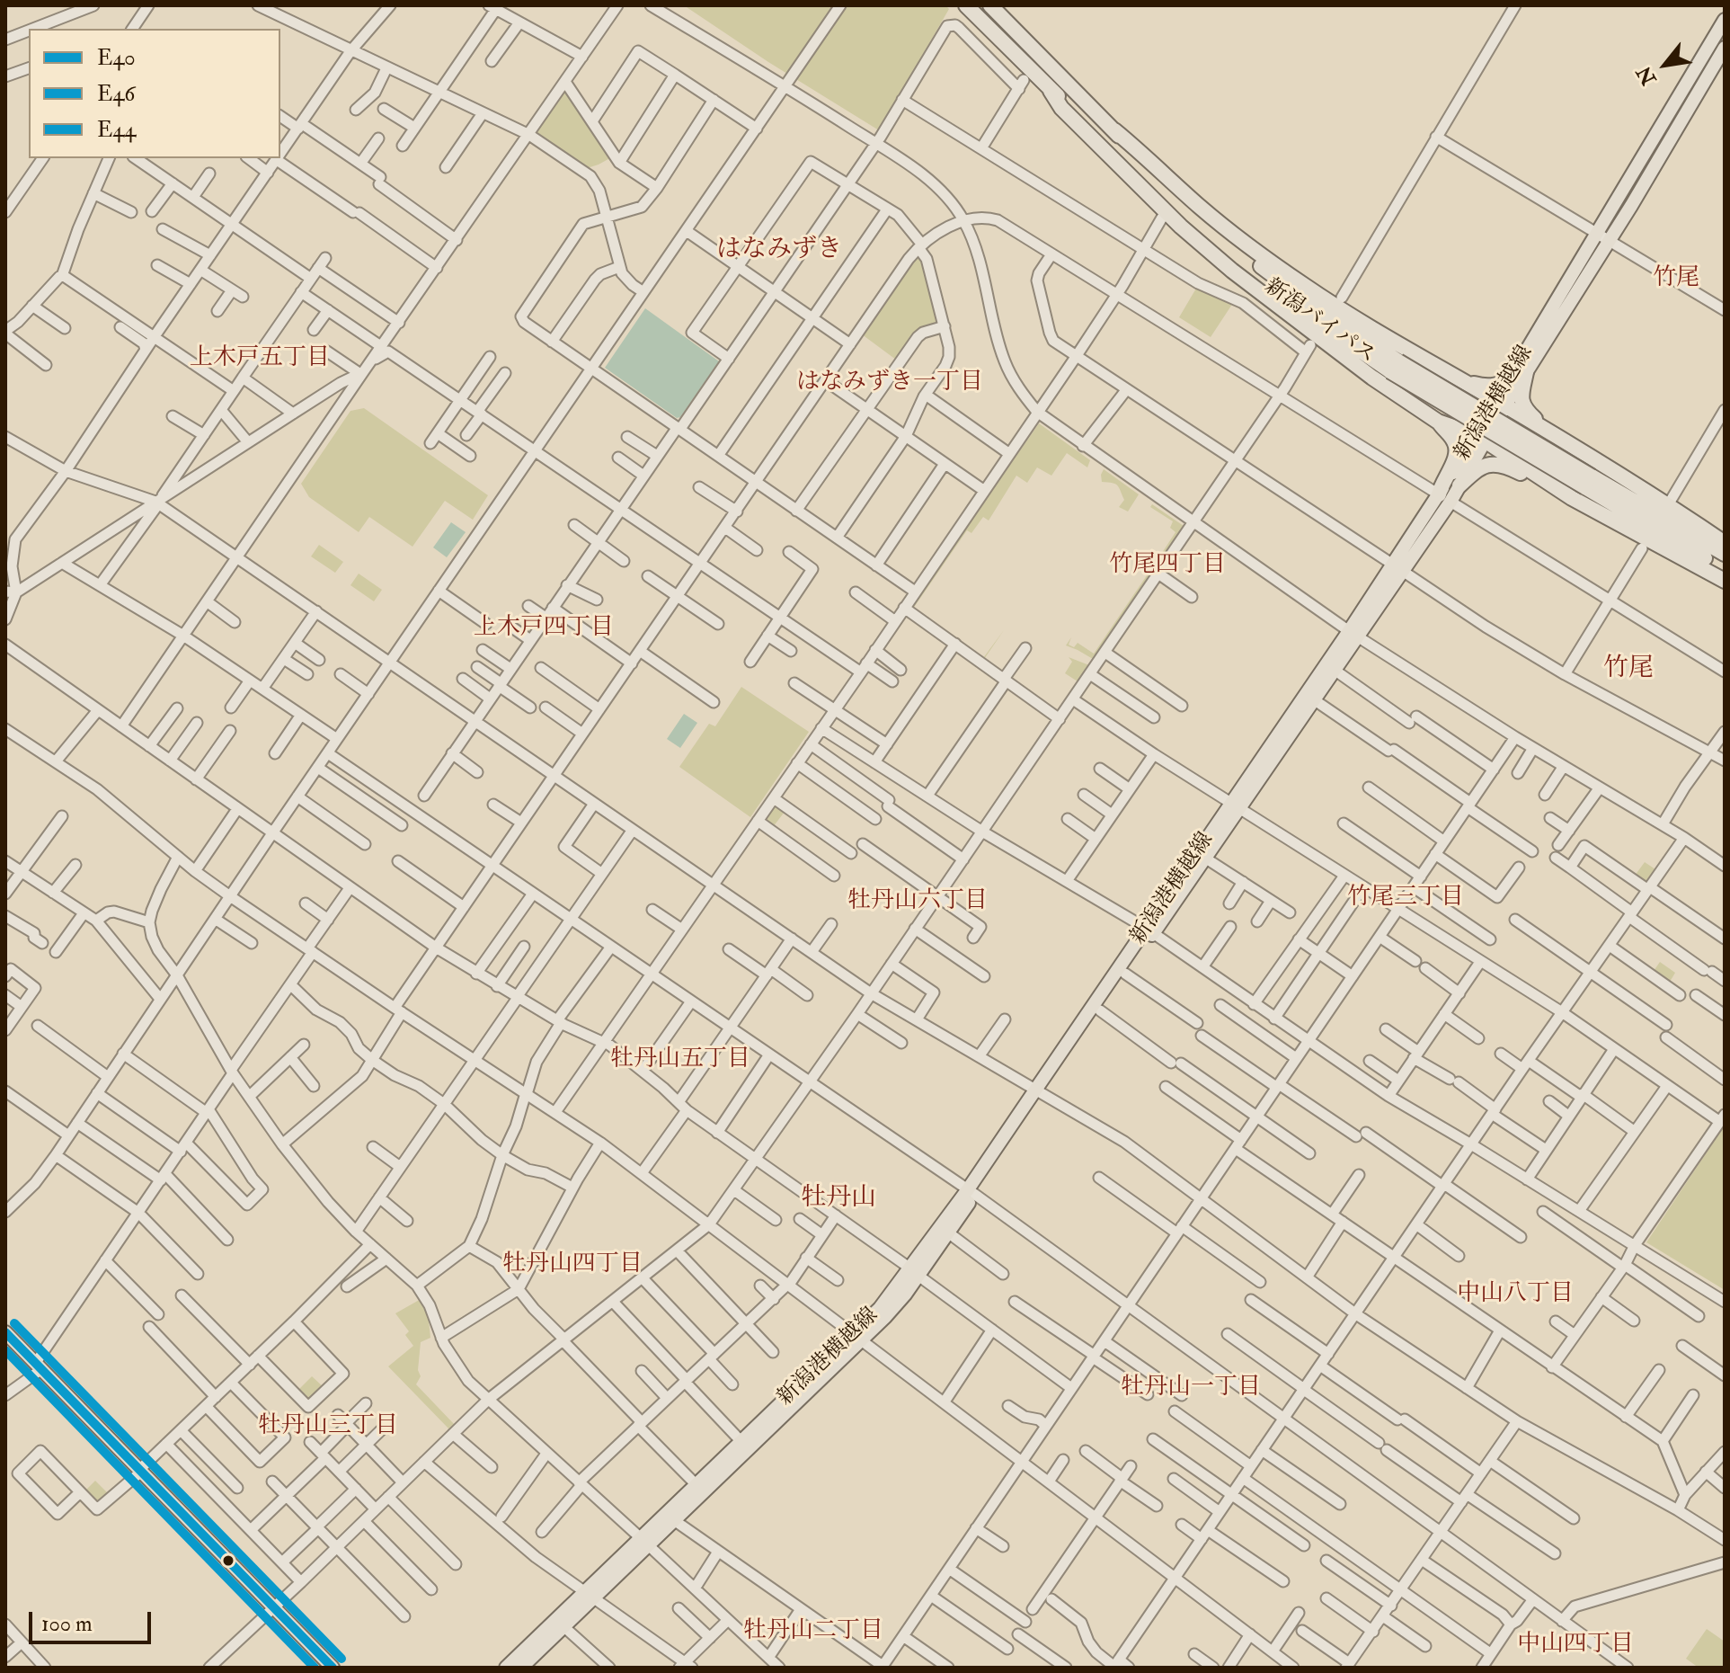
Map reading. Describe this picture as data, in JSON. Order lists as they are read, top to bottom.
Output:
{
  "streets": {
    "highway": ["新潟バイパス"],
    "main road": ["新潟港横越線"]
  },
  "districts": [
    "はなみずき",
    "竹尾",
    "上木戸五丁目",
    "はなみずき一丁目",
    "竹尾四丁目",
    "上木戸四丁目",
    "竹尾",
    "竹尾三丁目",
    "牡丹山六丁目",
    "牡丹山五丁目",
    "牡丹山",
    "牡丹山四丁目",
    "中山八丁目",
    "牡丹山一丁目",
    "牡丹山三丁目",
    "牡丹山二丁目",
    "中山四丁目"
  ],
  "lines": ["transit line E44", "transit line E40", "transit line E46"],
  "legend": ["E40", "E46", "E44"],
  "scale_bar": "100 m",
  "north": "bottom left"
}
